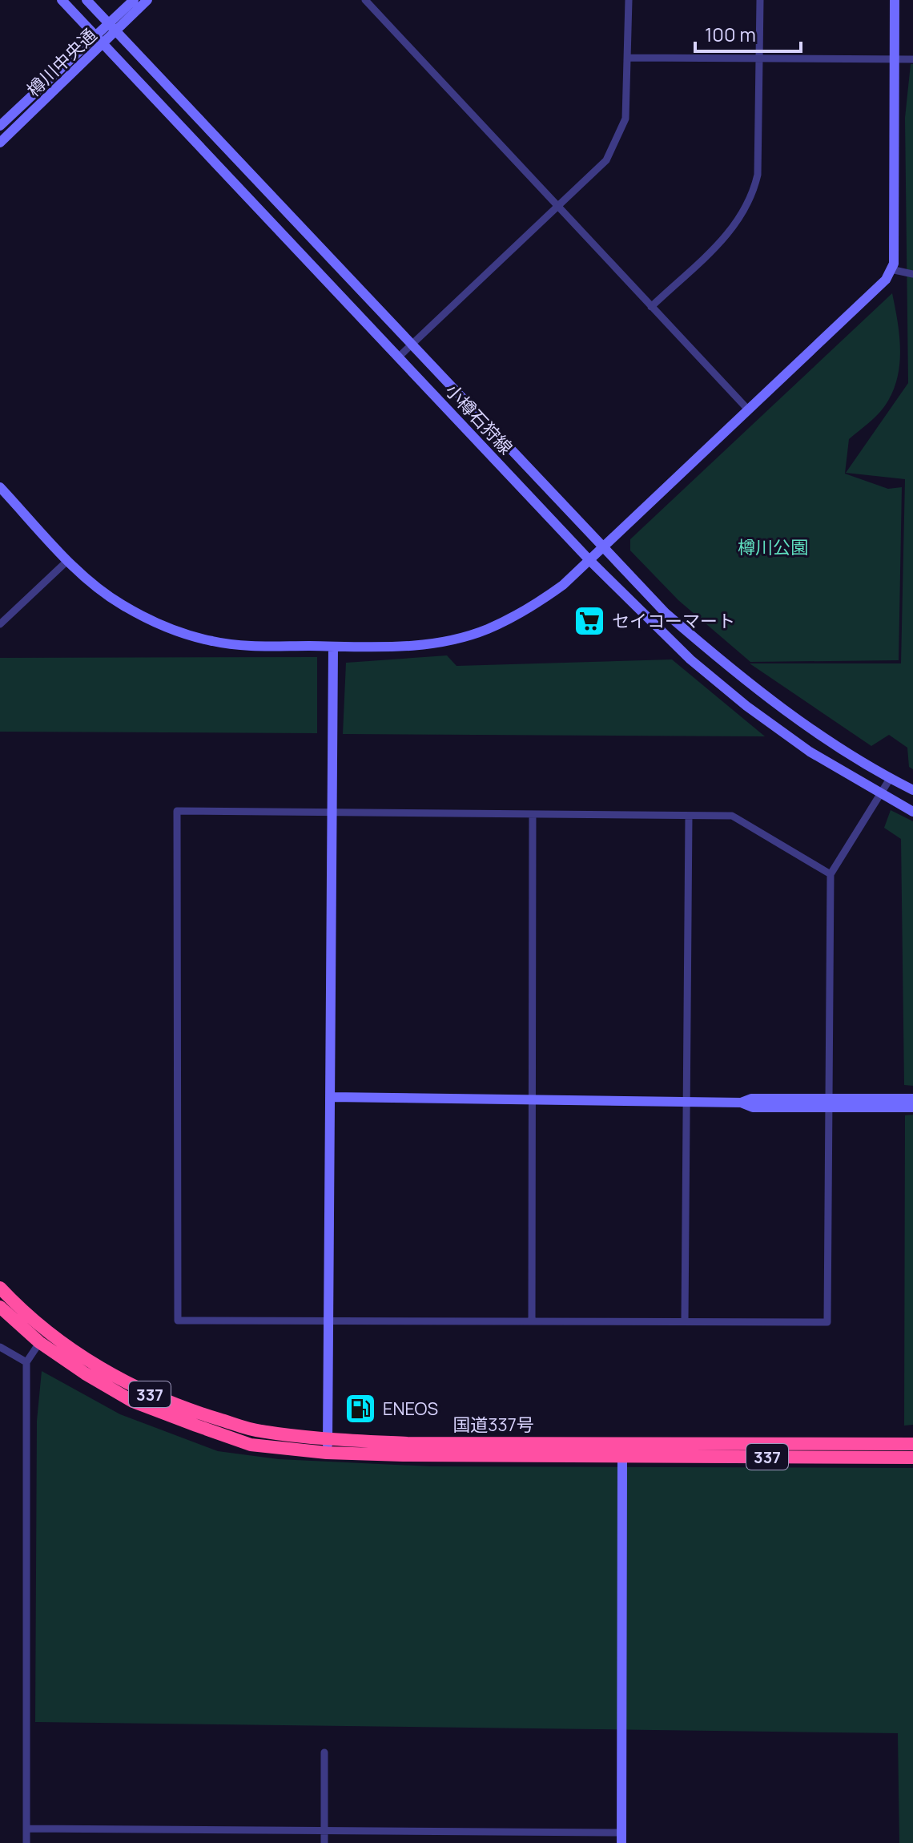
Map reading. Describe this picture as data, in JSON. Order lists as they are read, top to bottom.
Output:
{
  "streets": {
    "highway": ["337", "国道337号"],
    "street": ["樽川中央通", "小樽石狩線"]
  },
  "crossings": [
    ["樽川中央通", "小樽石狩線"]
  ],
  "parks": ["樽川公園"],
  "places": {
    "supermarket": ["セイコーマート"],
    "fuel station": ["ENEOS"]
  },
  "scale_bar": "100 m"
}
